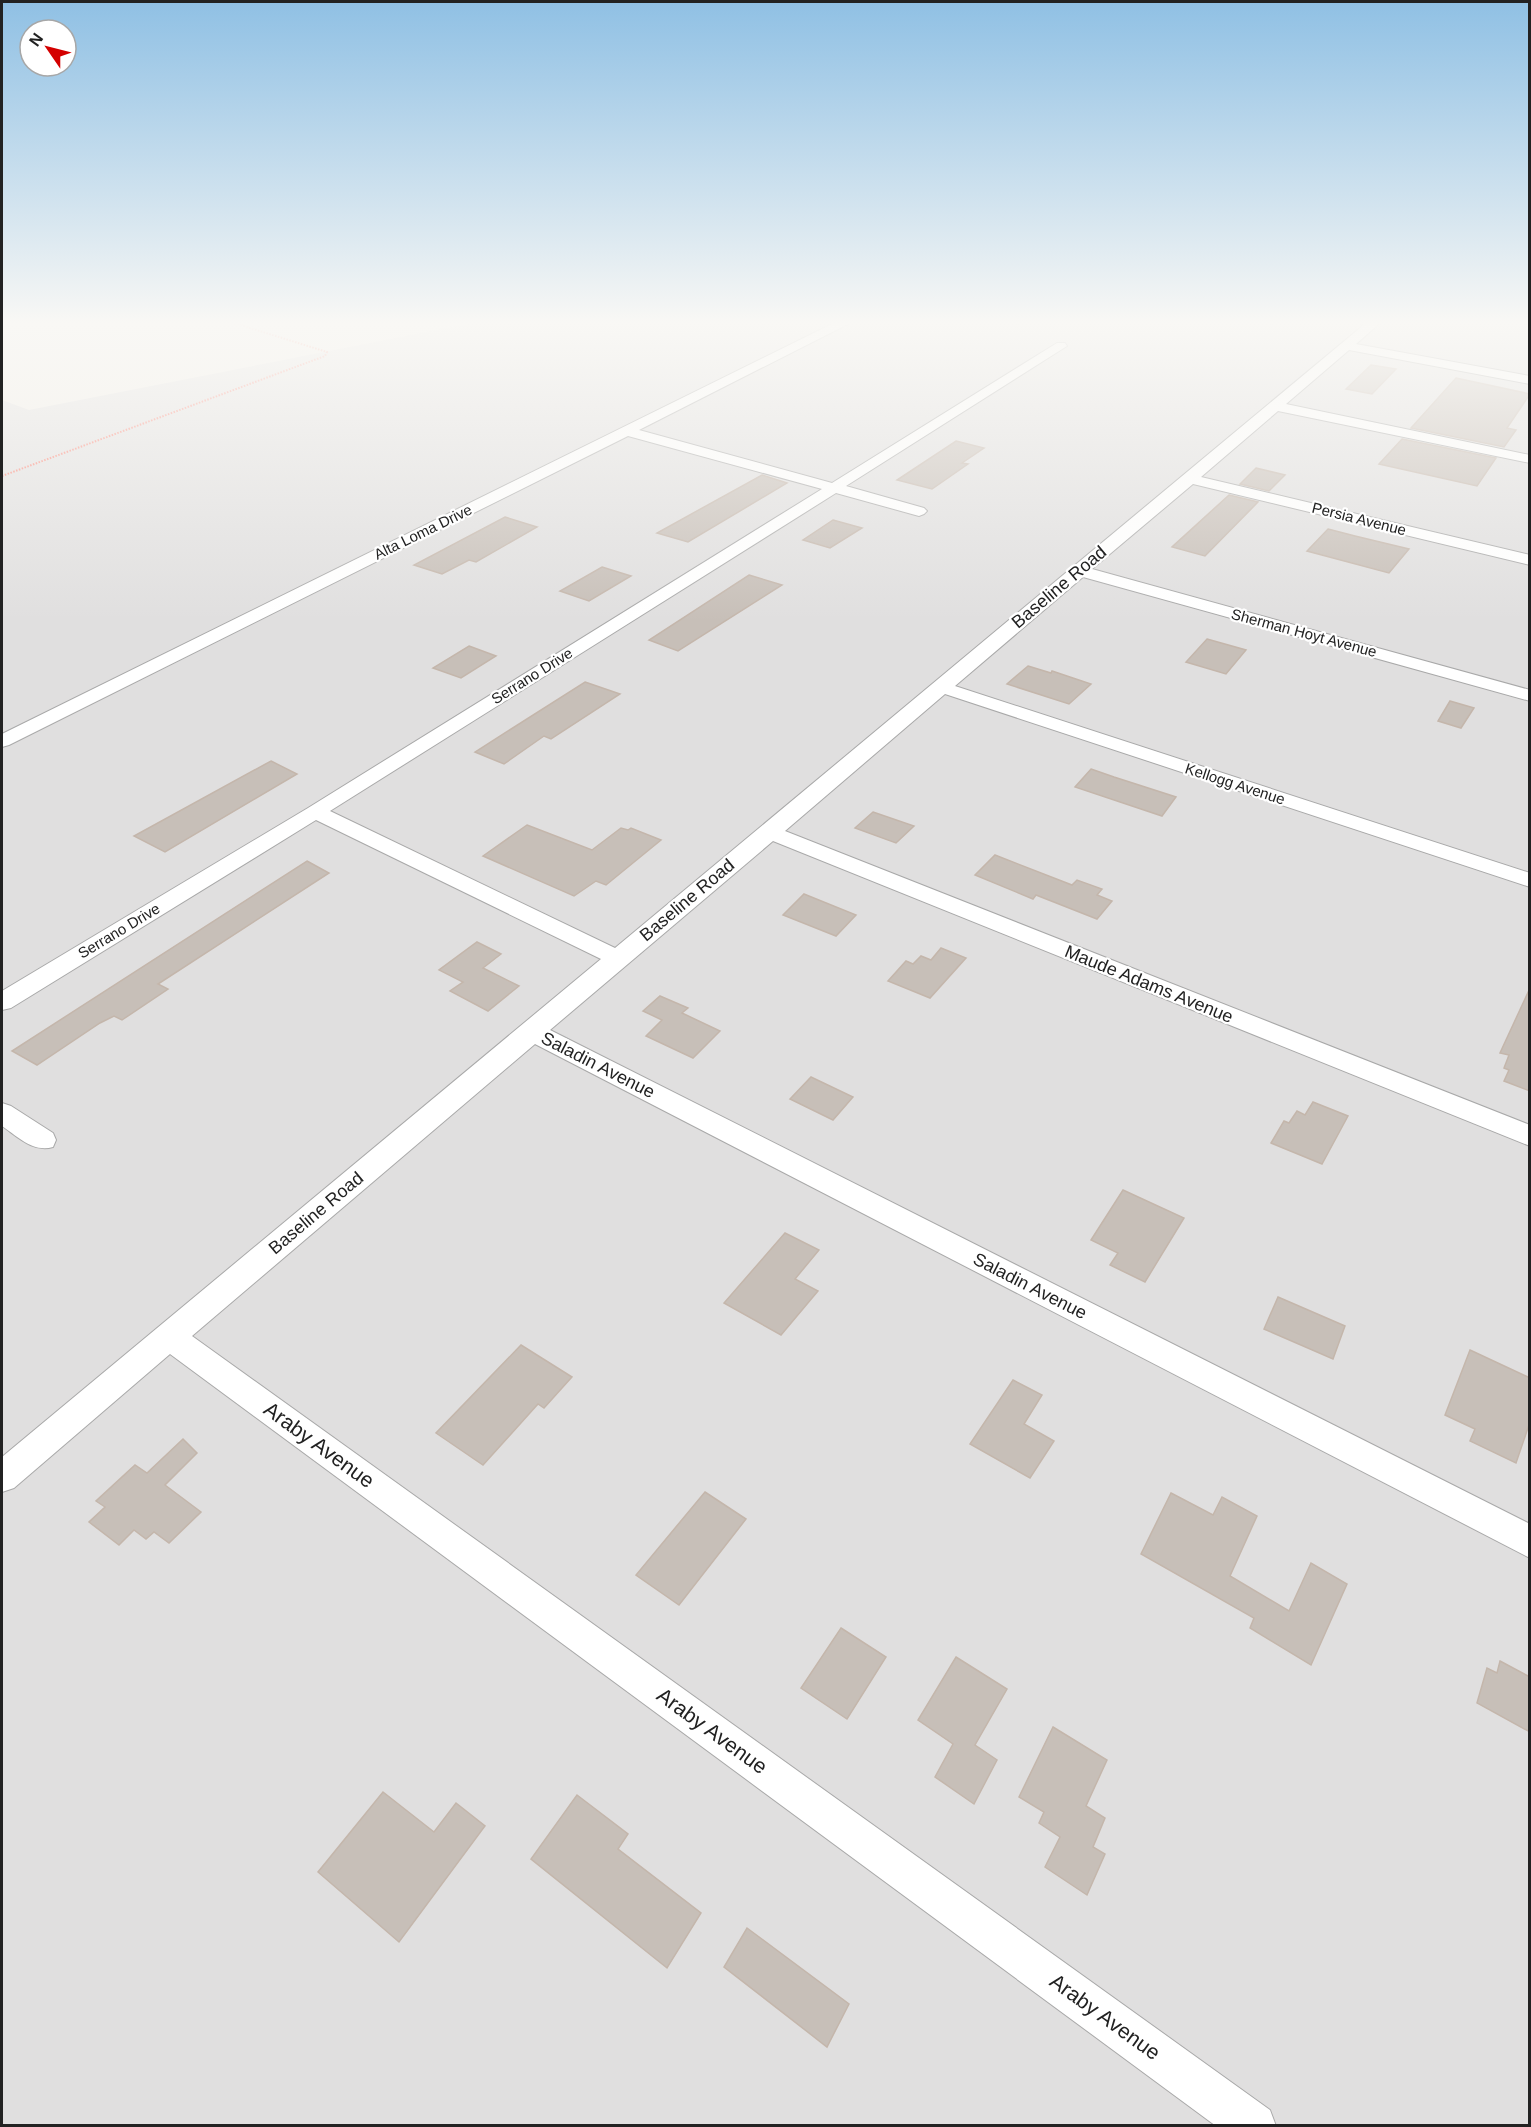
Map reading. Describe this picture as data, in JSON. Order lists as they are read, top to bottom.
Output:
{
  "streets": {
    "street": [
      "Persia Avenue",
      "Alta Loma Drive",
      "Baseline Road",
      "Sherman Hoyt Avenue",
      "Serrano Drive",
      "Kellogg Avenue",
      "Maude Adams Avenue",
      "Saladin Avenue",
      "Araby Avenue"
    ]
  },
  "crossings": [
    ["Persia Avenue", "Baseline Road"],
    ["Baseline Road", "Sherman Hoyt Avenue"],
    ["Baseline Road", "Kellogg Avenue"],
    ["Baseline Road", "Maude Adams Avenue"],
    ["Baseline Road", "Saladin Avenue"],
    ["Baseline Road", "Araby Avenue"]
  ],
  "north": "top left"
}
